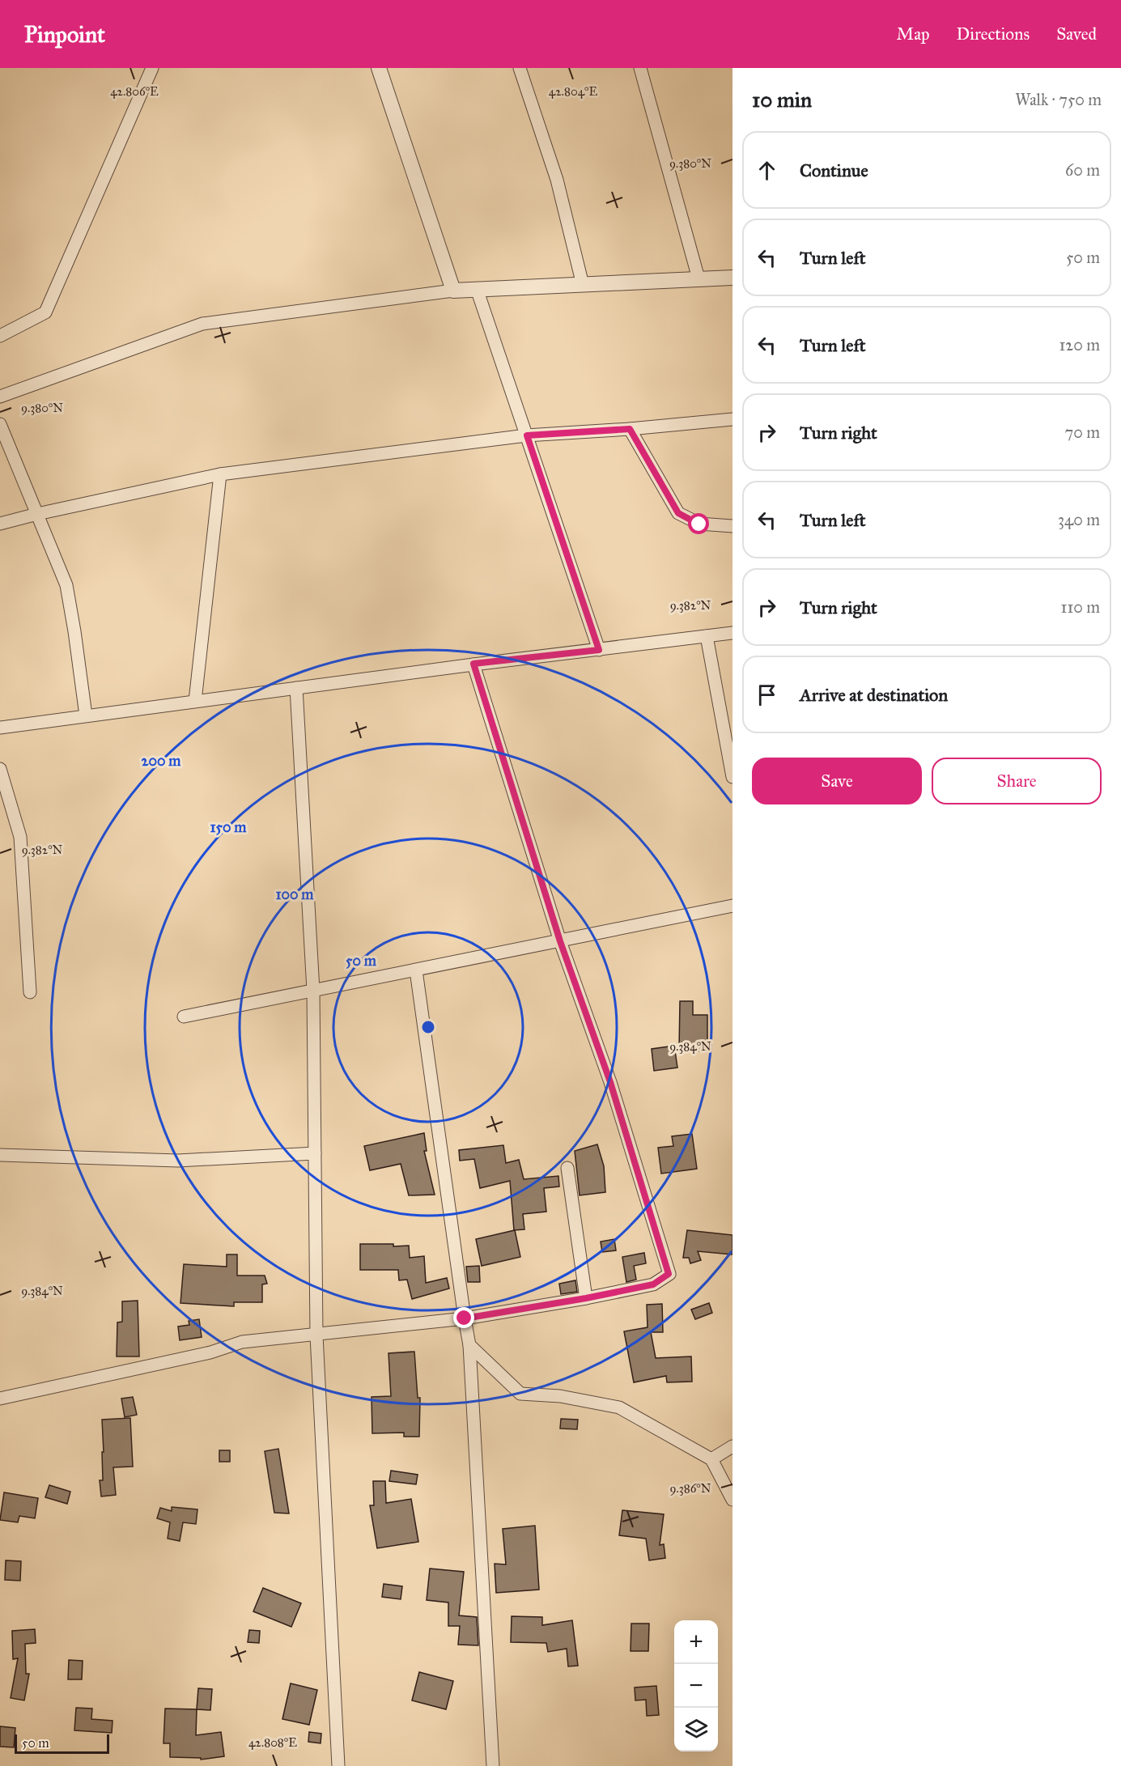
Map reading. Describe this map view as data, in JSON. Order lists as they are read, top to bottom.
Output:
{
  "scale_bar": "50 m",
  "page": {
    "header": "Pinpoint",
    "nav": ["Map", "Directions", "Saved"],
    "heading": ["10 min", "Walk · 750 m"],
    "list": [
      ["Continue", "60 m"],
      ["Turn left", "50 m"],
      ["Turn left", "120 m"],
      ["Turn right", "70 m"],
      ["Turn left", "340 m"],
      ["Turn right", "110 m"],
      "Arrive at destination"
    ],
    "buttons": ["Save", "Share"],
    "map_buttons": ["+", "−"],
    "scale": "50 m"
  },
  "coordinates": [
    "42.806°E",
    "42.804°E",
    "9.380°N",
    "9.382°N",
    "9.384°N",
    "9.386°N",
    "42.808°E"
  ],
  "rings": [
    "200 m",
    "150 m",
    "100 m",
    "50 m"
  ]
}
